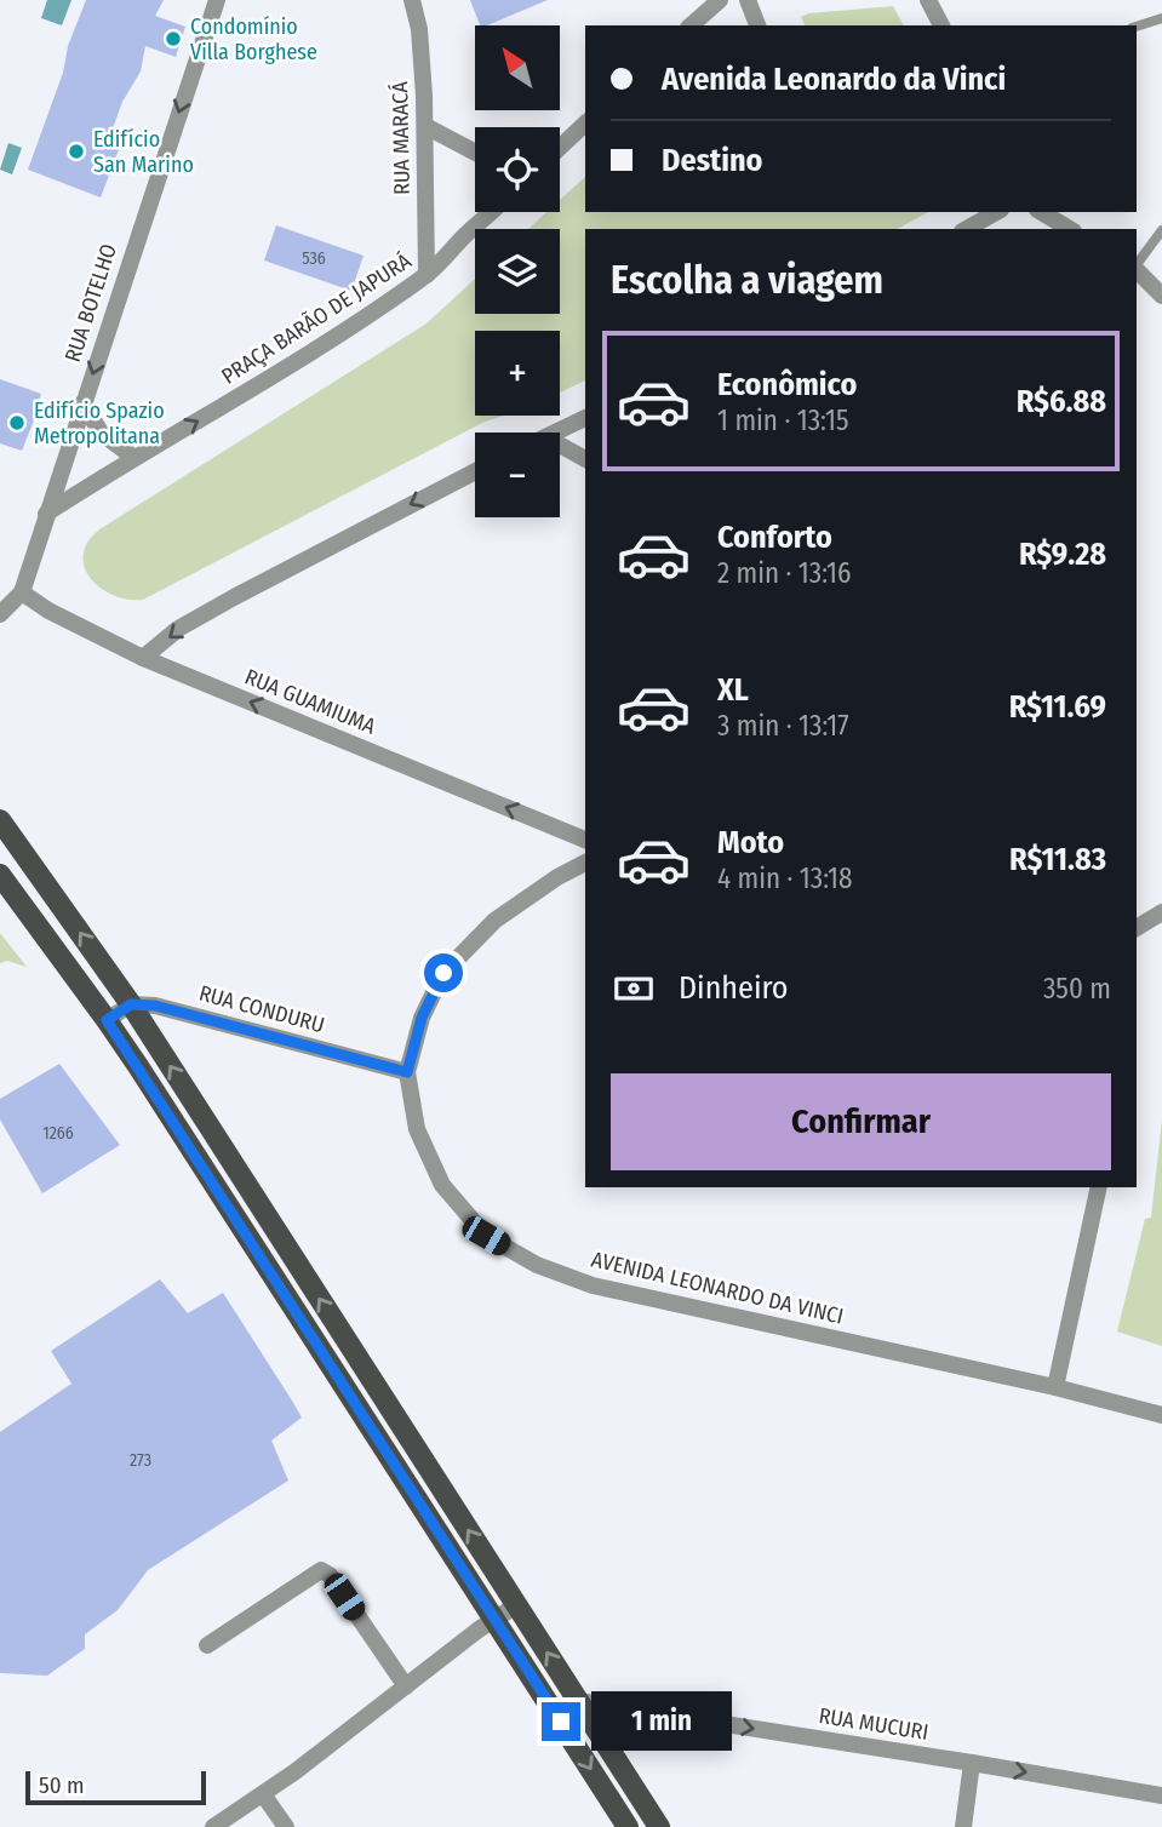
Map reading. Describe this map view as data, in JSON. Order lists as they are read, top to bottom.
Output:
{
  "streets": {
    "street": [
      "RUA MARACÁ",
      "RUA BOTELHO",
      "PRAÇA BARÃO DE JAPURÁ",
      "RUA GUAMIUMA",
      "RUA CONDURU",
      "AVENIDA LEONARDO DA VINCI",
      "RUA MUCURI"
    ]
  },
  "crossings": [
    ["RUA MARACÁ", "PRAÇA BARÃO DE JAPURÁ"],
    ["RUA BOTELHO", "PRAÇA BARÃO DE JAPURÁ"],
    ["RUA BOTELHO", "RUA GUAMIUMA"],
    ["RUA CONDURU", "AVENIDA LEONARDO DA VINCI"]
  ],
  "one_way": [
    "RUA BOTELHO",
    "PRAÇA BARÃO DE JAPURÁ",
    "RUA GUAMIUMA",
    "RUA MUCURI"
  ],
  "places": ["Condomínio Villa Borghese", "Edifício San Marino", "Edifício Spazio Metropolitana"],
  "house_numbers": ["536", "1266", "273"],
  "scale_bar": "50 m",
  "north": "top left",
  "page": {
    "map_buttons": ["+", "−"],
    "banner": ["Avenida Leonardo da Vinci", "Destino"],
    "heading": "Escolha a viagem",
    "list": [
      {
        "name": "Econômico",
        "note": "1 min · 13:15",
        "value": "R$6.88"
      },
      {
        "name": "Conforto",
        "note": "2 min · 13:16",
        "value": "R$9.28"
      },
      {
        "name": "XL",
        "note": "3 min · 13:17",
        "value": "R$11.69"
      },
      {
        "name": "Moto",
        "note": "4 min · 13:18",
        "value": "R$11.83"
      }
    ],
    "pay": ["Dinheiro", "350 m"],
    "buttons": "Confirmar",
    "bubble": "1 min",
    "scale": "50 m"
  }
}
